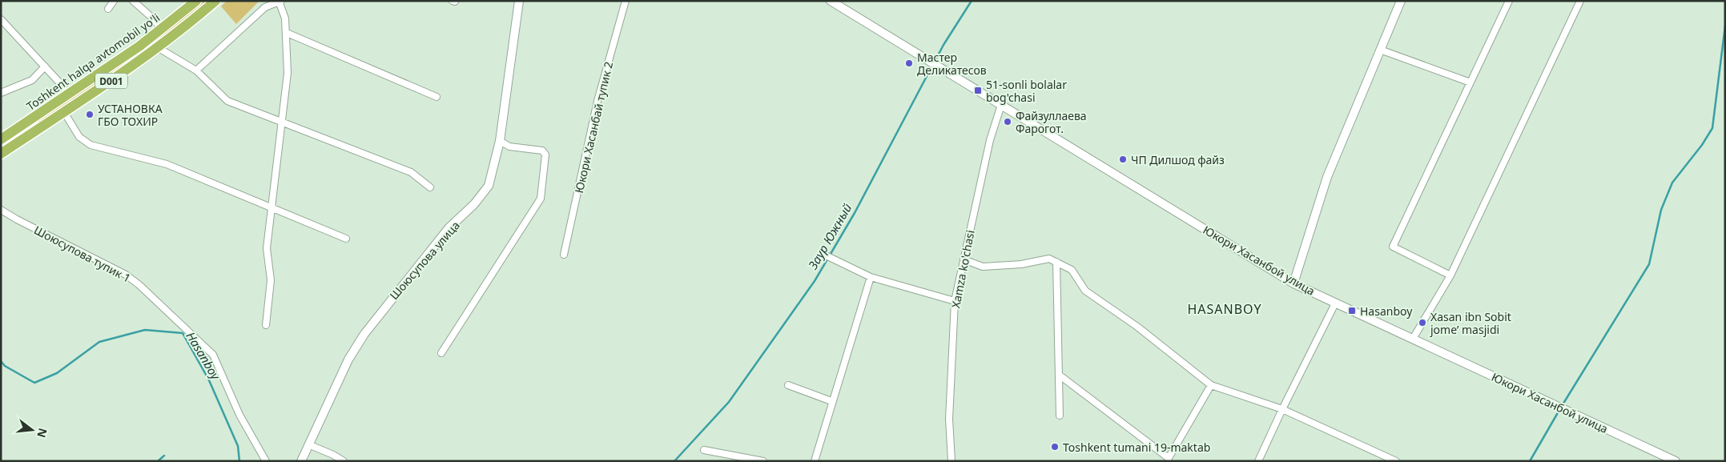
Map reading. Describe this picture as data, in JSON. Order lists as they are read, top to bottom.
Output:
{
  "streets": {
    "highway": ["Toshkent halqa avtomobil yo'li", "D001"],
    "street": [
      "Юкори Хасанбай тупик 2",
      "Шоюсупова тупик 1",
      "Шоюсупова улица",
      "Юкори Хасанбой улица",
      "Xamza ko'chasi"
    ]
  },
  "crossings": [
    ["Юкори Хасанбой улица", "Xamza ko'chasi"]
  ],
  "districts": ["HASANBOY"],
  "water": ["Заур Южный", "Hasanboy"],
  "places": {
    "other": [
      "Мастер Деликатесов",
      "УСТАНОВКА ГБО ТОХИР",
      "Файзуллаева Фарогот.",
      "ЧП Дилшод файз",
      "Xasan ibn Sobit jome’ masjidi",
      "Toshkent tumani 19-maktab"
    ],
    "transit": ["51-sonli bolalar bog'chasi", "Hasanboy"]
  },
  "north": "right"
}
